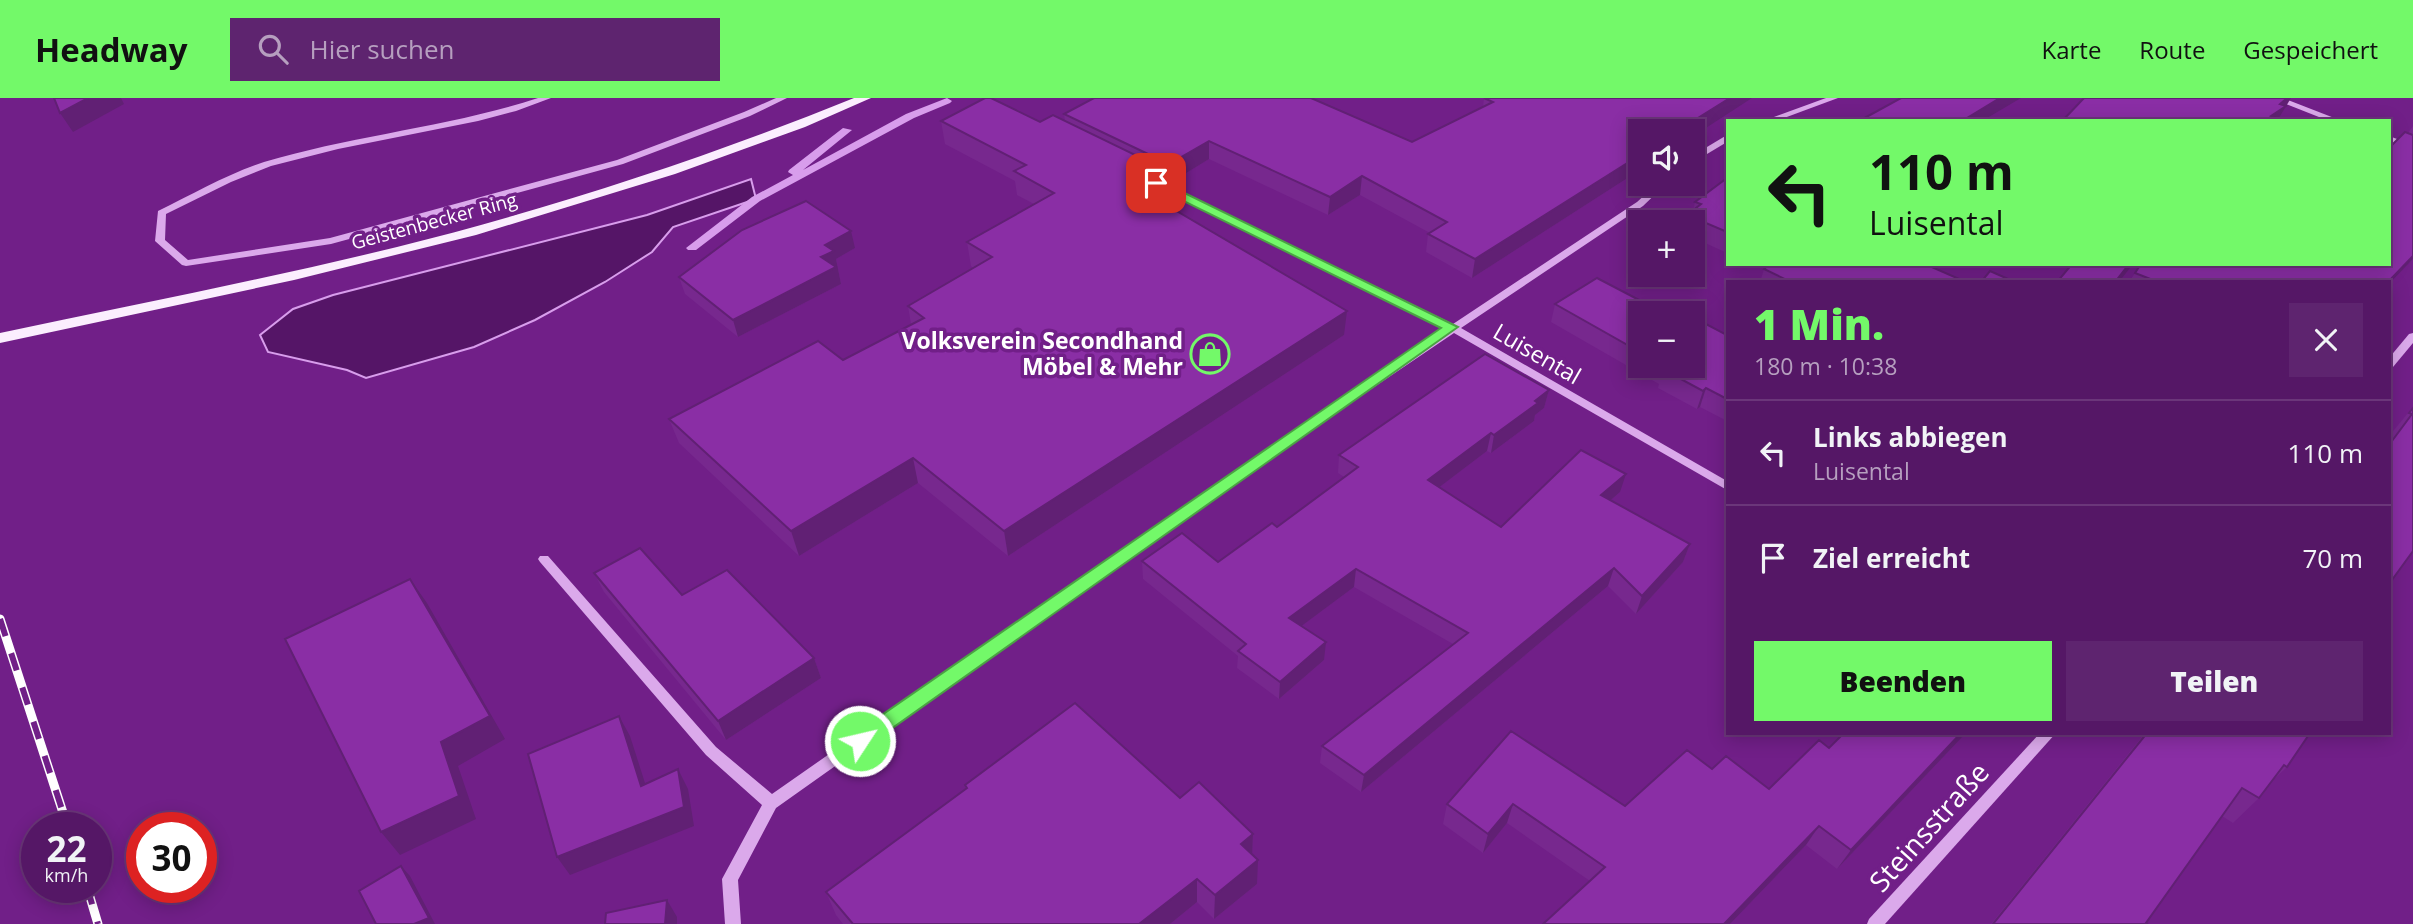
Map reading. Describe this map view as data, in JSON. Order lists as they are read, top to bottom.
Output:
{
  "streets": {
    "main road": ["Geistenbecker Ring"],
    "street": ["Luisental", "Steinsstraße"]
  },
  "places": {
    "shop": ["Volksverein Secondhand Möbel & Mehr"]
  },
  "page": {
    "header": "Headway",
    "search": "Hier suchen",
    "nav": ["Karte", "Route", "Gespeichert"],
    "map_buttons": ["+", "−"],
    "turn": ["110 m", "Luisental"],
    "heading": ["1 Min.", "180 m · 10:38"],
    "list": [
      {
        "name": "Links abbiegen",
        "note": "Luisental",
        "value": "110 m"
      },
      {
        "name": "Ziel erreicht",
        "value": "70 m"
      }
    ],
    "buttons": ["Beenden", "Teilen"],
    "speed": "22 km/h",
    "limit": "30"
  }
}
